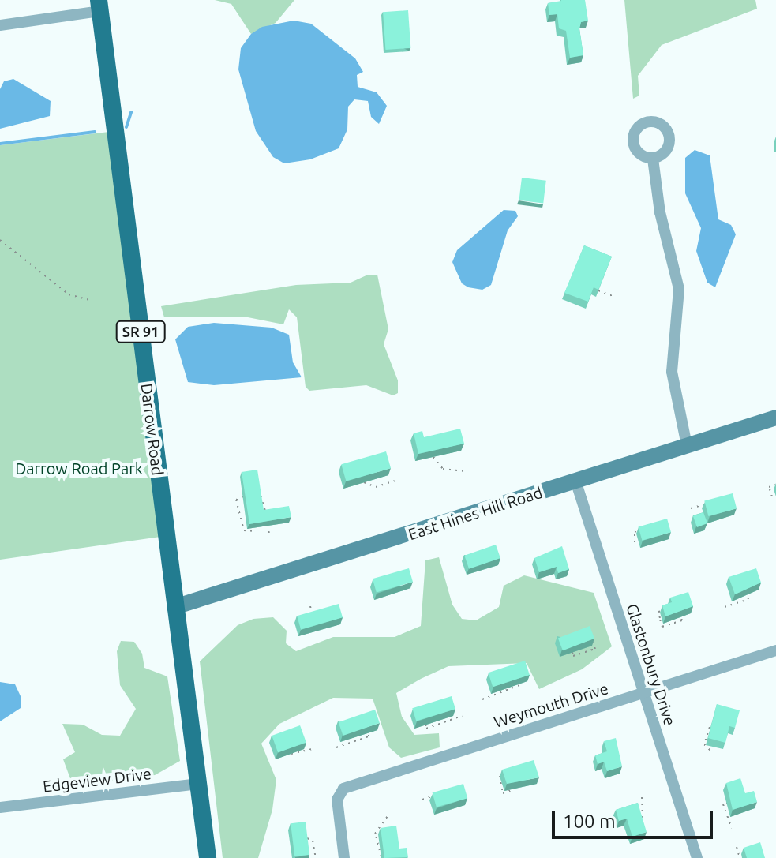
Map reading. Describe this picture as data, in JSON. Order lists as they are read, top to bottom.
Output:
{
  "streets": {
    "main road": ["SR 91", "Darrow Road"],
    "street": [
      "East Hines Hill Road",
      "Glastonbury Drive",
      "Weymouth Drive",
      "Edgeview Drive"
    ]
  },
  "crossings": [
    ["Darrow Road", "East Hines Hill Road"],
    ["Darrow Road", "Edgeview Drive"],
    ["East Hines Hill Road", "Glastonbury Drive"],
    ["Glastonbury Drive", "Weymouth Drive"]
  ],
  "parks": ["Darrow Road Park"],
  "scale_bar": "100 m"
}
